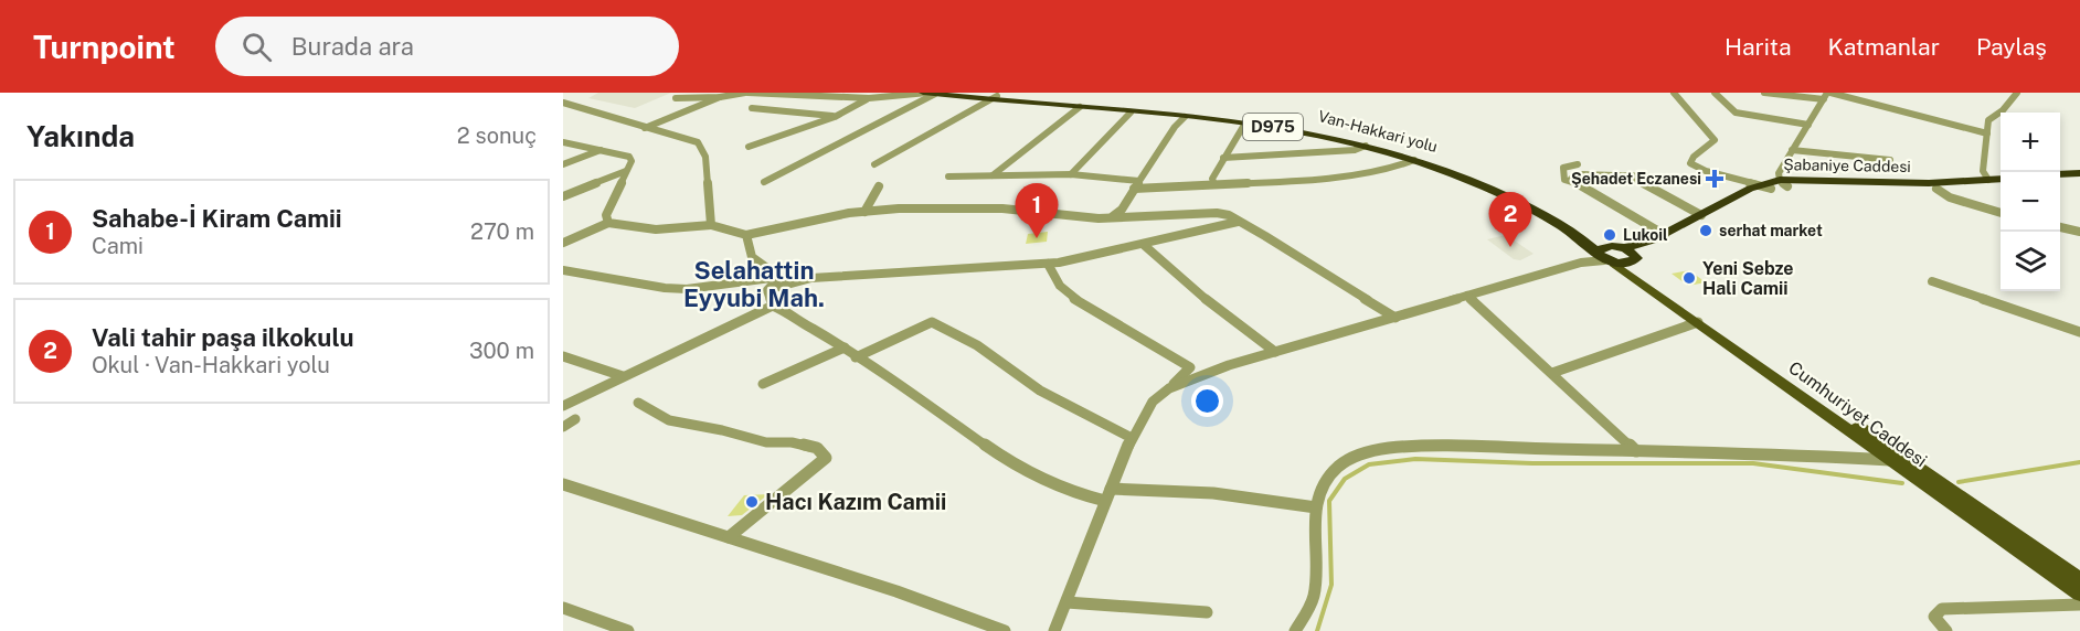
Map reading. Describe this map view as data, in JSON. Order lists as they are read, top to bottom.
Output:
{
  "streets": {
    "highway": ["D975", "Van-Hakkari yolu", "Şabaniye Caddesi"],
    "main road": ["Cumhuriyet Caddesi"]
  },
  "crossings": [
    ["D975", "Van-Hakkari yolu"],
    ["D975", "Şabaniye Caddesi"],
    ["D975", "Cumhuriyet Caddesi"],
    ["Van-Hakkari yolu", "Şabaniye Caddesi"],
    ["Van-Hakkari yolu", "Cumhuriyet Caddesi"],
    ["Şabaniye Caddesi", "Cumhuriyet Caddesi"]
  ],
  "districts": ["Selahattin Eyyubi Mah."],
  "places": {
    "health": ["Şehadet Eczanesi"],
    "other": [
      "serhat market",
      "Lukoil",
      "Yeni Sebze Hali Camii",
      "Hacı Kazım Camii"
    ]
  },
  "page": {
    "header": "Turnpoint",
    "search": "Burada ara",
    "nav": ["Harita", "Katmanlar", "Paylaş"],
    "heading": ["Yakında", "2 sonuç"],
    "map_buttons": ["+", "−"],
    "list": [
      {
        "mark": "1",
        "name": "Sahabe-İ Kiram Camii",
        "note": "Cami",
        "value": "270 m"
      },
      {
        "mark": "2",
        "name": "Vali tahir paşa ilkokulu",
        "note": "Okul · Van-Hakkari yolu",
        "value": "300 m"
      }
    ],
    "pins": ["1", "2"]
  }
}
